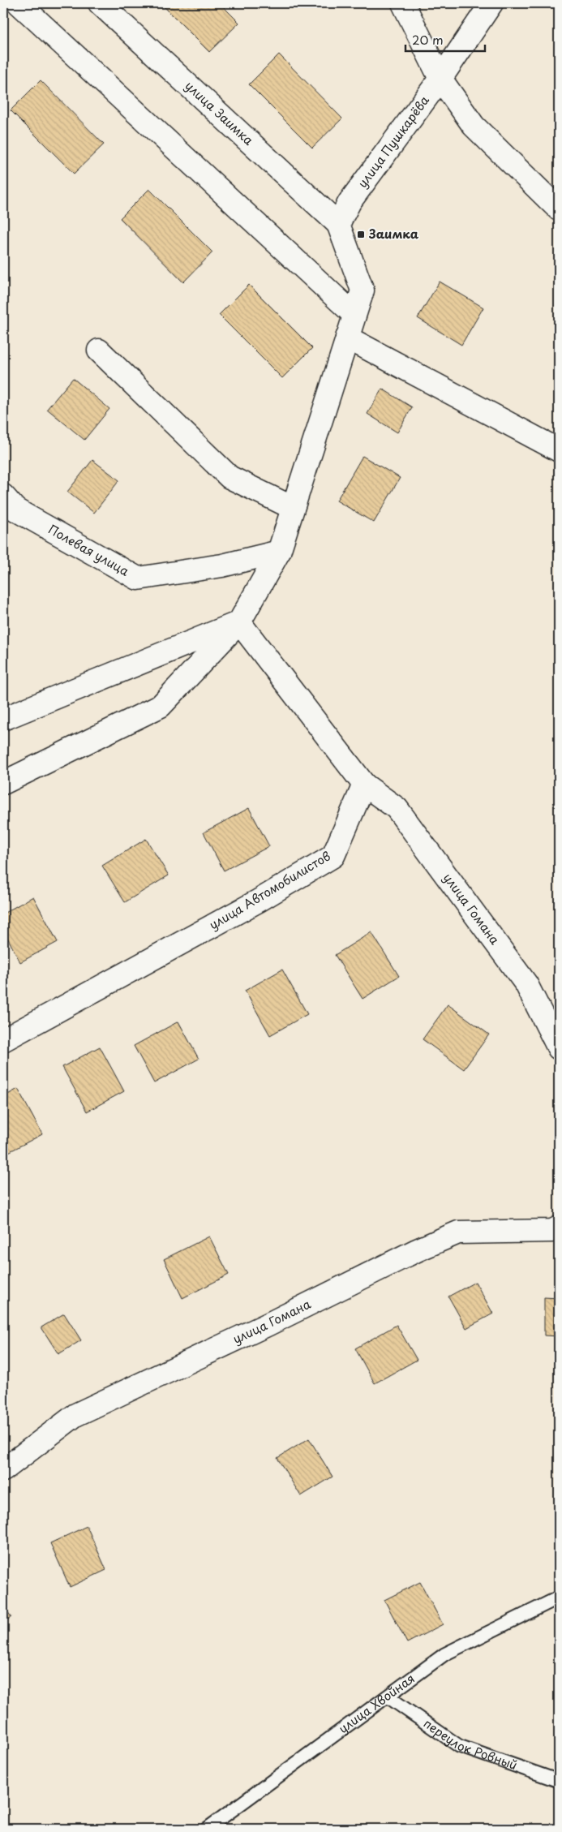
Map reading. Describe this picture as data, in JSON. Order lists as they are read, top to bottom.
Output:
{
  "streets": {
    "street": [
      "улица Заимка",
      "улица Пушкарёва",
      "Полевая улица",
      "улица Автомобилистов",
      "улица Гомана"
    ],
    "lane": ["улица Хвойная", "переулок Ровный"]
  },
  "crossings": [
    ["улица Заимка", "улица Пушкарёва"],
    ["улица Автомобилистов", "улица Гомана"],
    ["улица Хвойная", "переулок Ровный"]
  ],
  "places": {
    "transit": ["Заимка"]
  },
  "scale_bar": "20 m"
}
